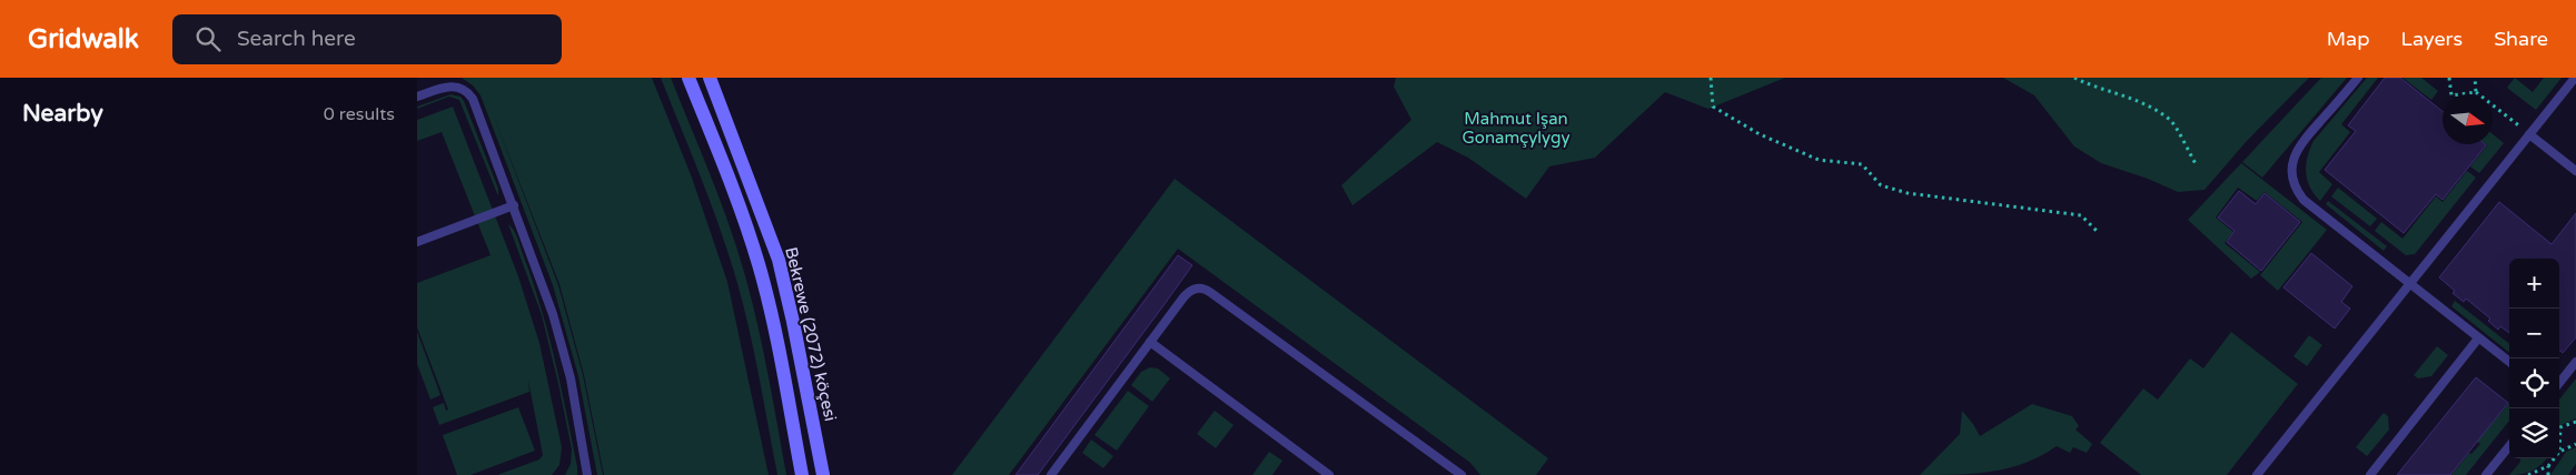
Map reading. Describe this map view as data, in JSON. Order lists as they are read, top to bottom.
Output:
{
  "streets": {
    "main road": ["Bekrewe (2072) köçesi"]
  },
  "parks": ["Mahmut Işan Gonamçylygy"],
  "north": "right",
  "page": {
    "header": "Gridwalk",
    "search": "Search here",
    "nav": ["Map", "Layers", "Share"],
    "heading": ["Nearby", "0 results"],
    "map_buttons": ["+", "−"]
  }
}
